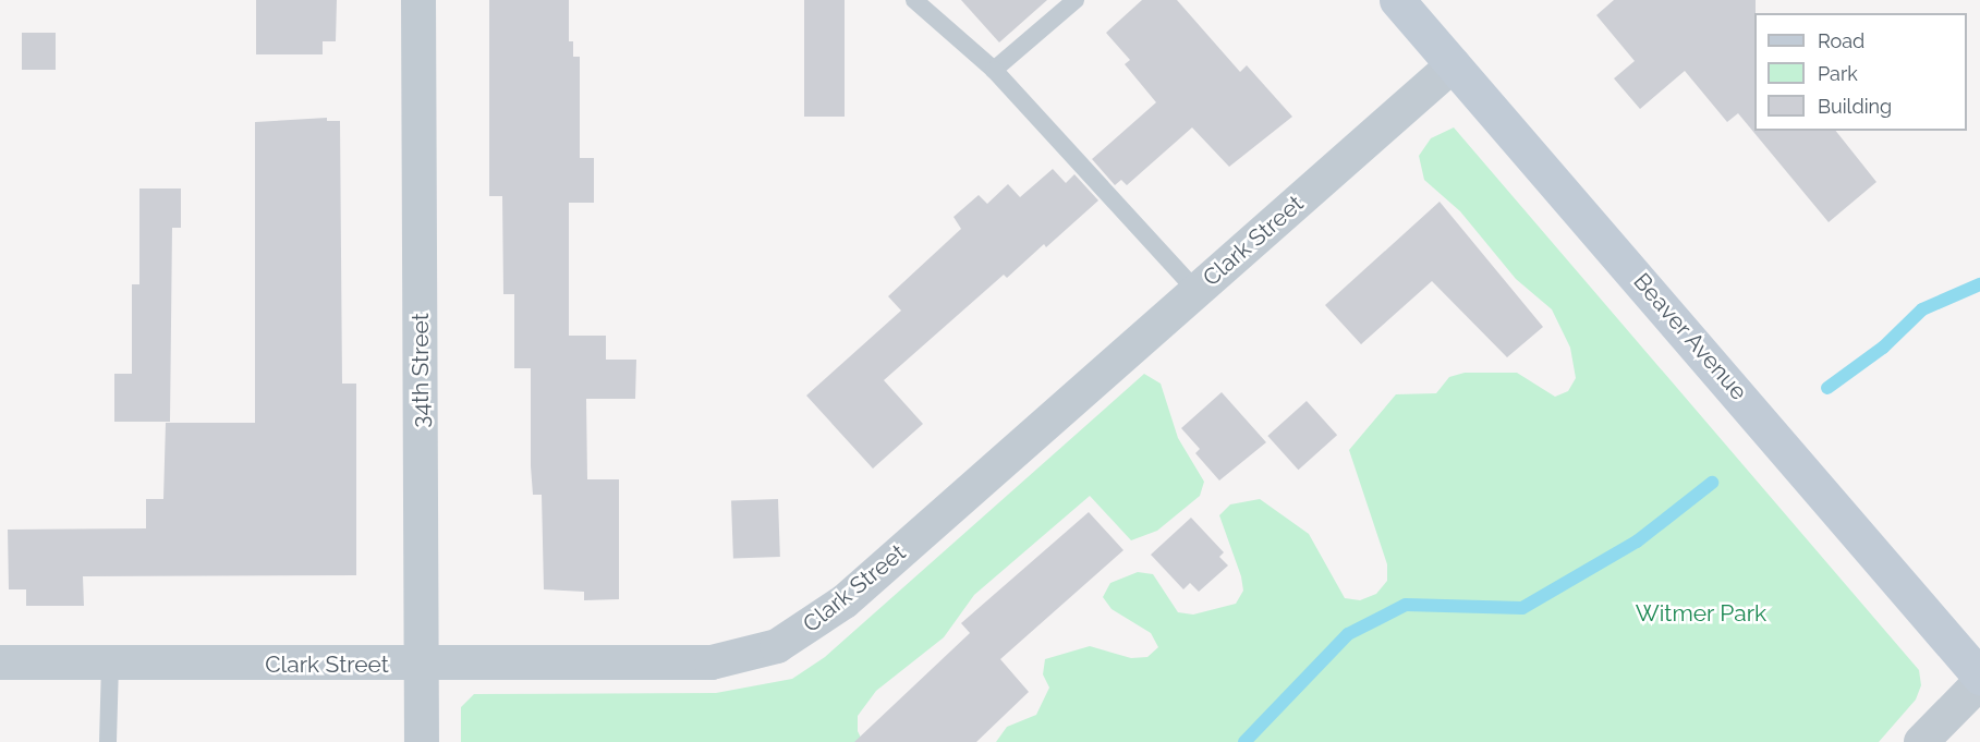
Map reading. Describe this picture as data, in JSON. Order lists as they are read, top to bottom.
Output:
{
  "streets": {
    "main road": ["Beaver Avenue"],
    "street": ["Clark Street", "34th Street"]
  },
  "crossings": [
    ["Clark Street", "Beaver Avenue"],
    ["Clark Street", "34th Street"]
  ],
  "parks": ["Witmer Park"],
  "legend": ["Road", "Park", "Building"]
}
